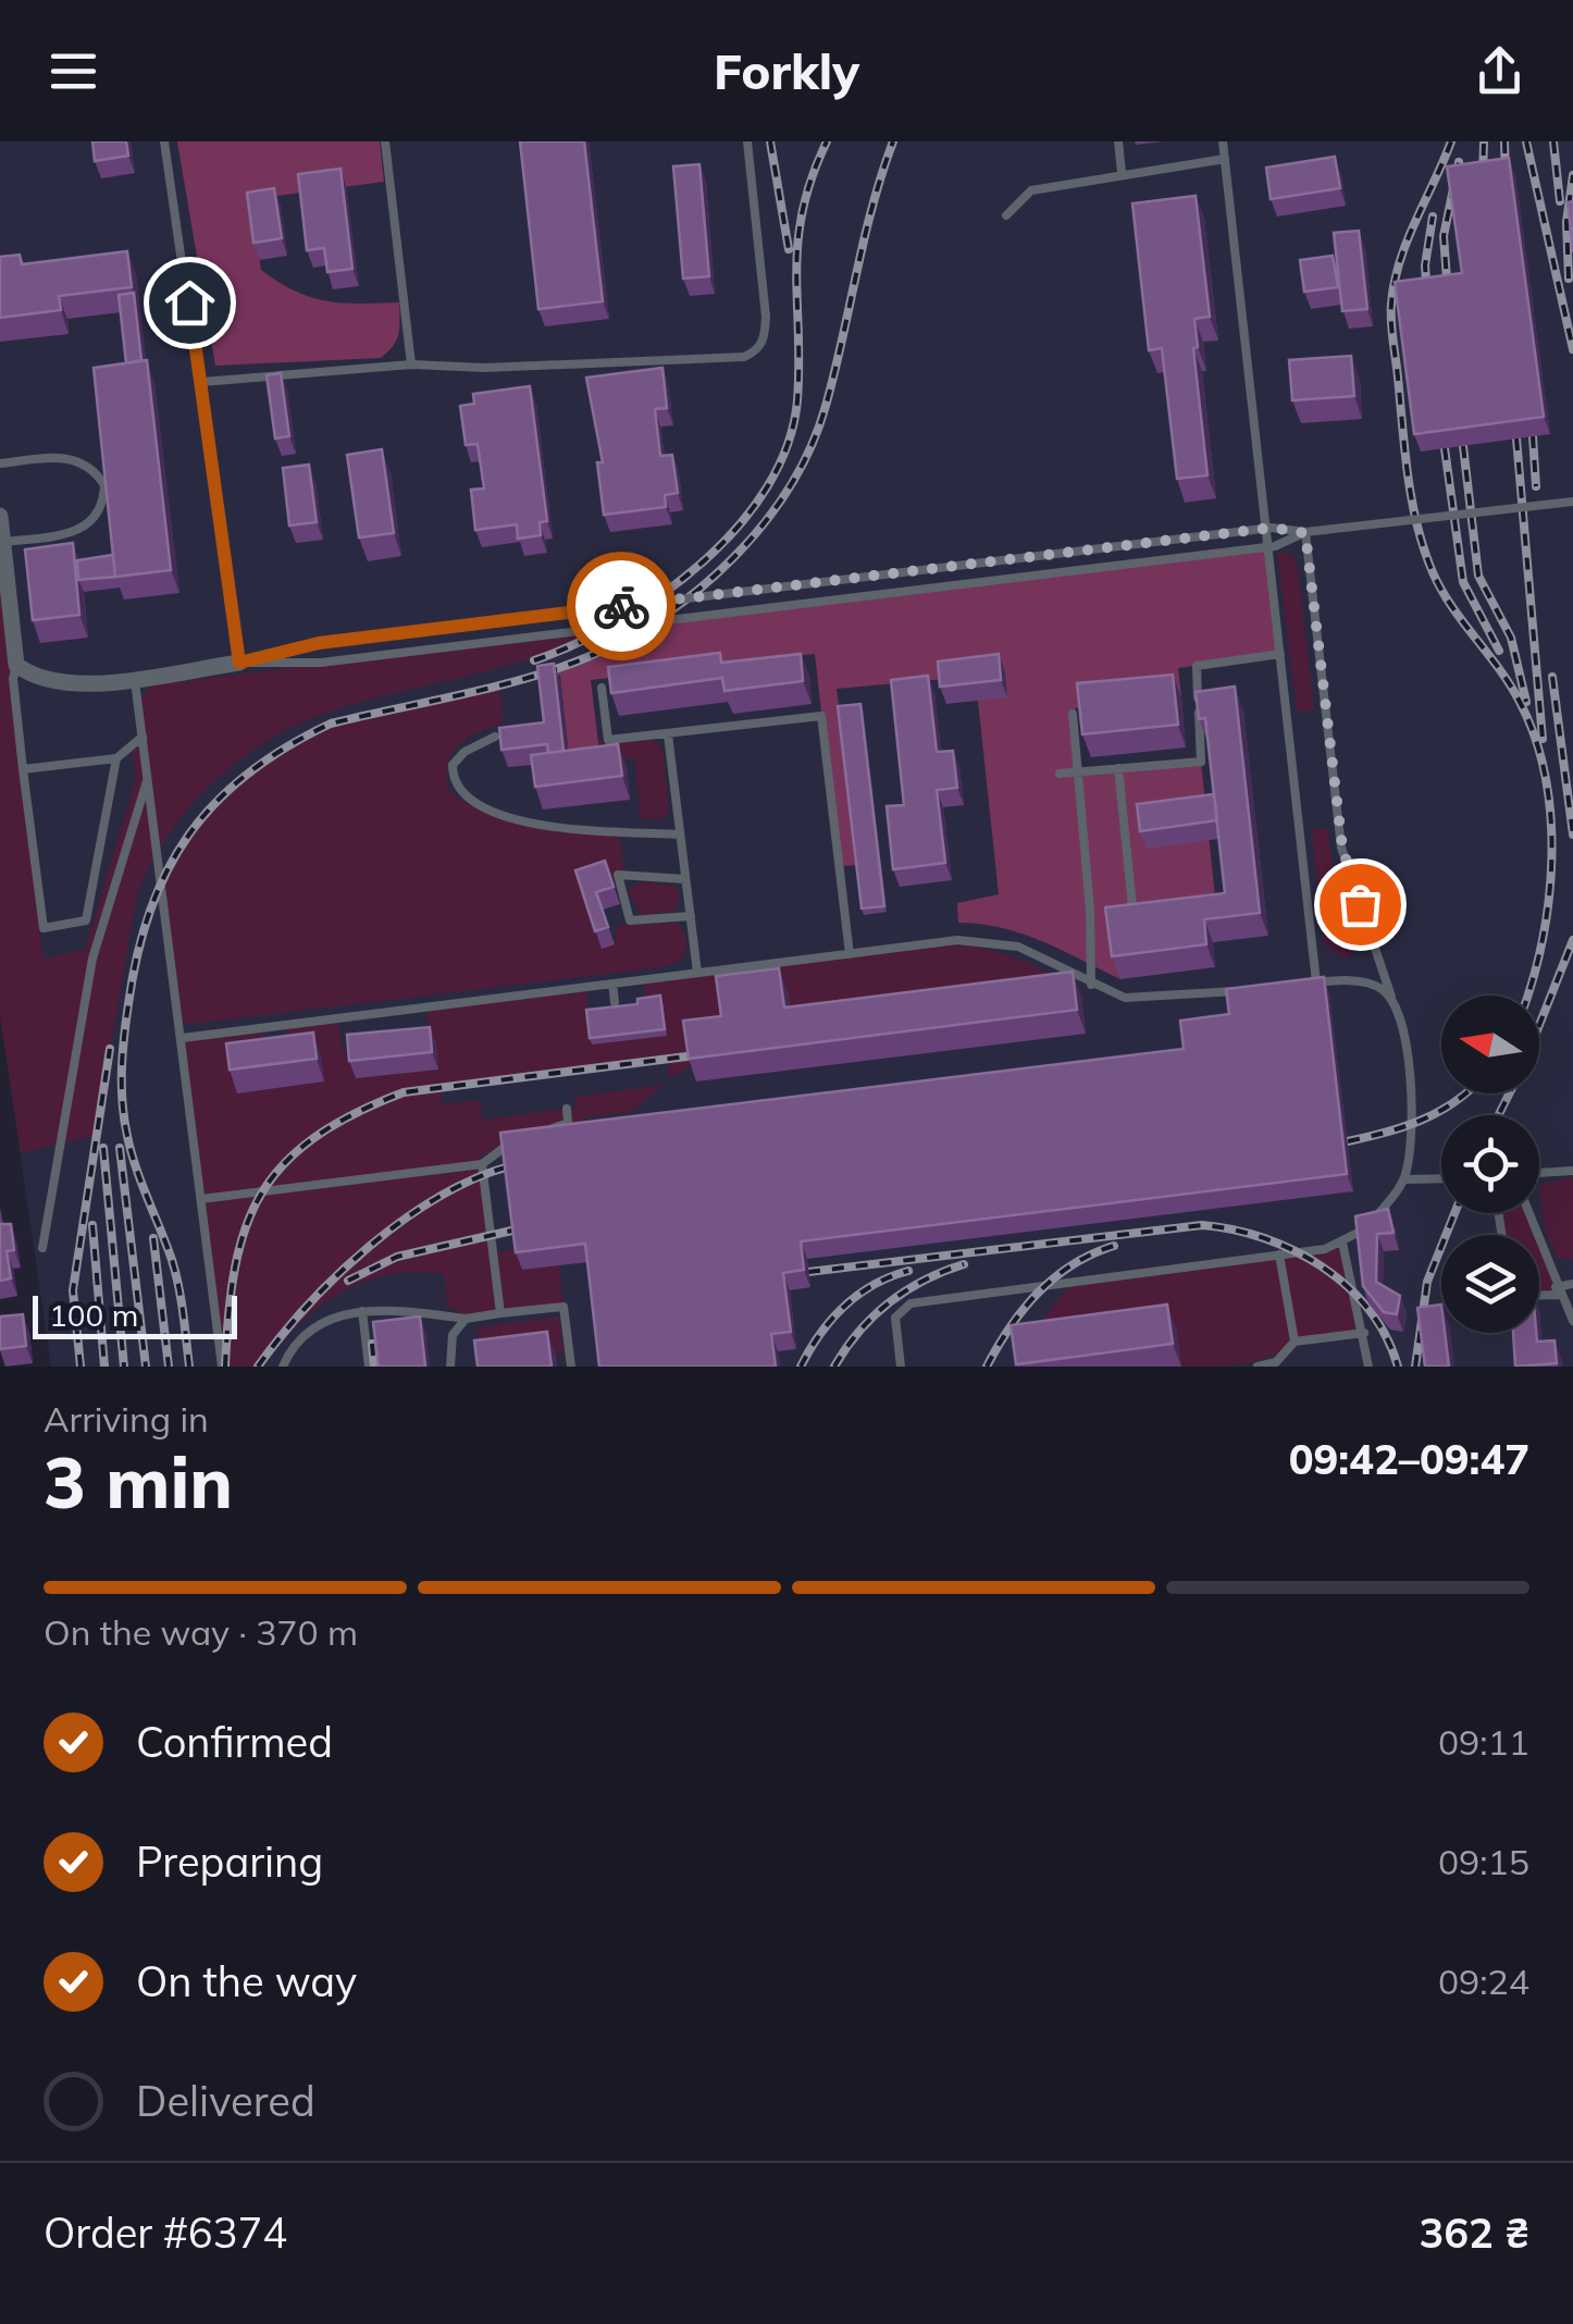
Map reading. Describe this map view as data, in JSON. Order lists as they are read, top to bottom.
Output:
{
  "scale_bar": "100 m",
  "north": "left",
  "page": {
    "header": "Forkly",
    "scale": "100 m",
    "heading": ["3 min", "Arriving in", "09:42–09:47"],
    "panel": ["Order #6374", "362 ₴"],
    "bar": "On the way · 370 m",
    "list": [
      ["Confirmed", "09:11"],
      ["Preparing", "09:15"],
      ["On the way", "09:24"],
      "Delivered"
    ]
  }
}
